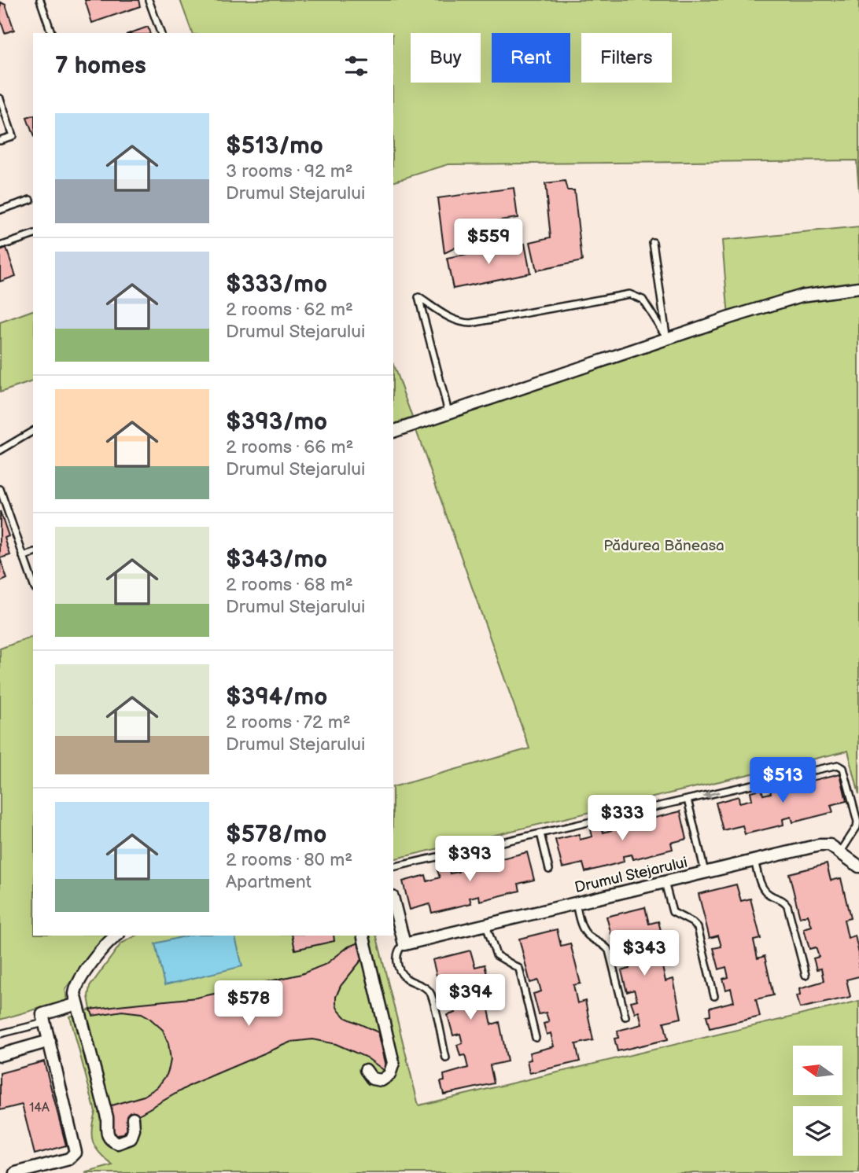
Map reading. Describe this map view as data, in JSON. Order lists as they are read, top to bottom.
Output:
{
  "streets": {
    "street": ["Drumul Stejarului"]
  },
  "parks": ["Pădurea Băneasa"],
  "house_numbers": ["14A"],
  "north": "left",
  "page": {
    "chip": ["Buy", "Rent", "Filters"],
    "heading": "7 homes",
    "list": [
      {
        "name": "$513/mo",
        "note": "3 rooms · 92 m² · Drumul Stejarului"
      },
      {
        "name": "$333/mo",
        "note": "2 rooms · 62 m² · Drumul Stejarului"
      },
      {
        "name": "$393/mo",
        "note": "2 rooms · 66 m² · Drumul Stejarului"
      },
      {
        "name": "$343/mo",
        "note": "2 rooms · 68 m² · Drumul Stejarului"
      },
      {
        "name": "$394/mo",
        "note": "2 rooms · 72 m² · Drumul Stejarului"
      },
      {
        "name": "$578/mo",
        "note": "2 rooms · 80 m² · Apartment"
      }
    ],
    "price": [
      "$559",
      "$513",
      "$333",
      "$393",
      "$343",
      "$394",
      "$578"
    ]
  }
}
